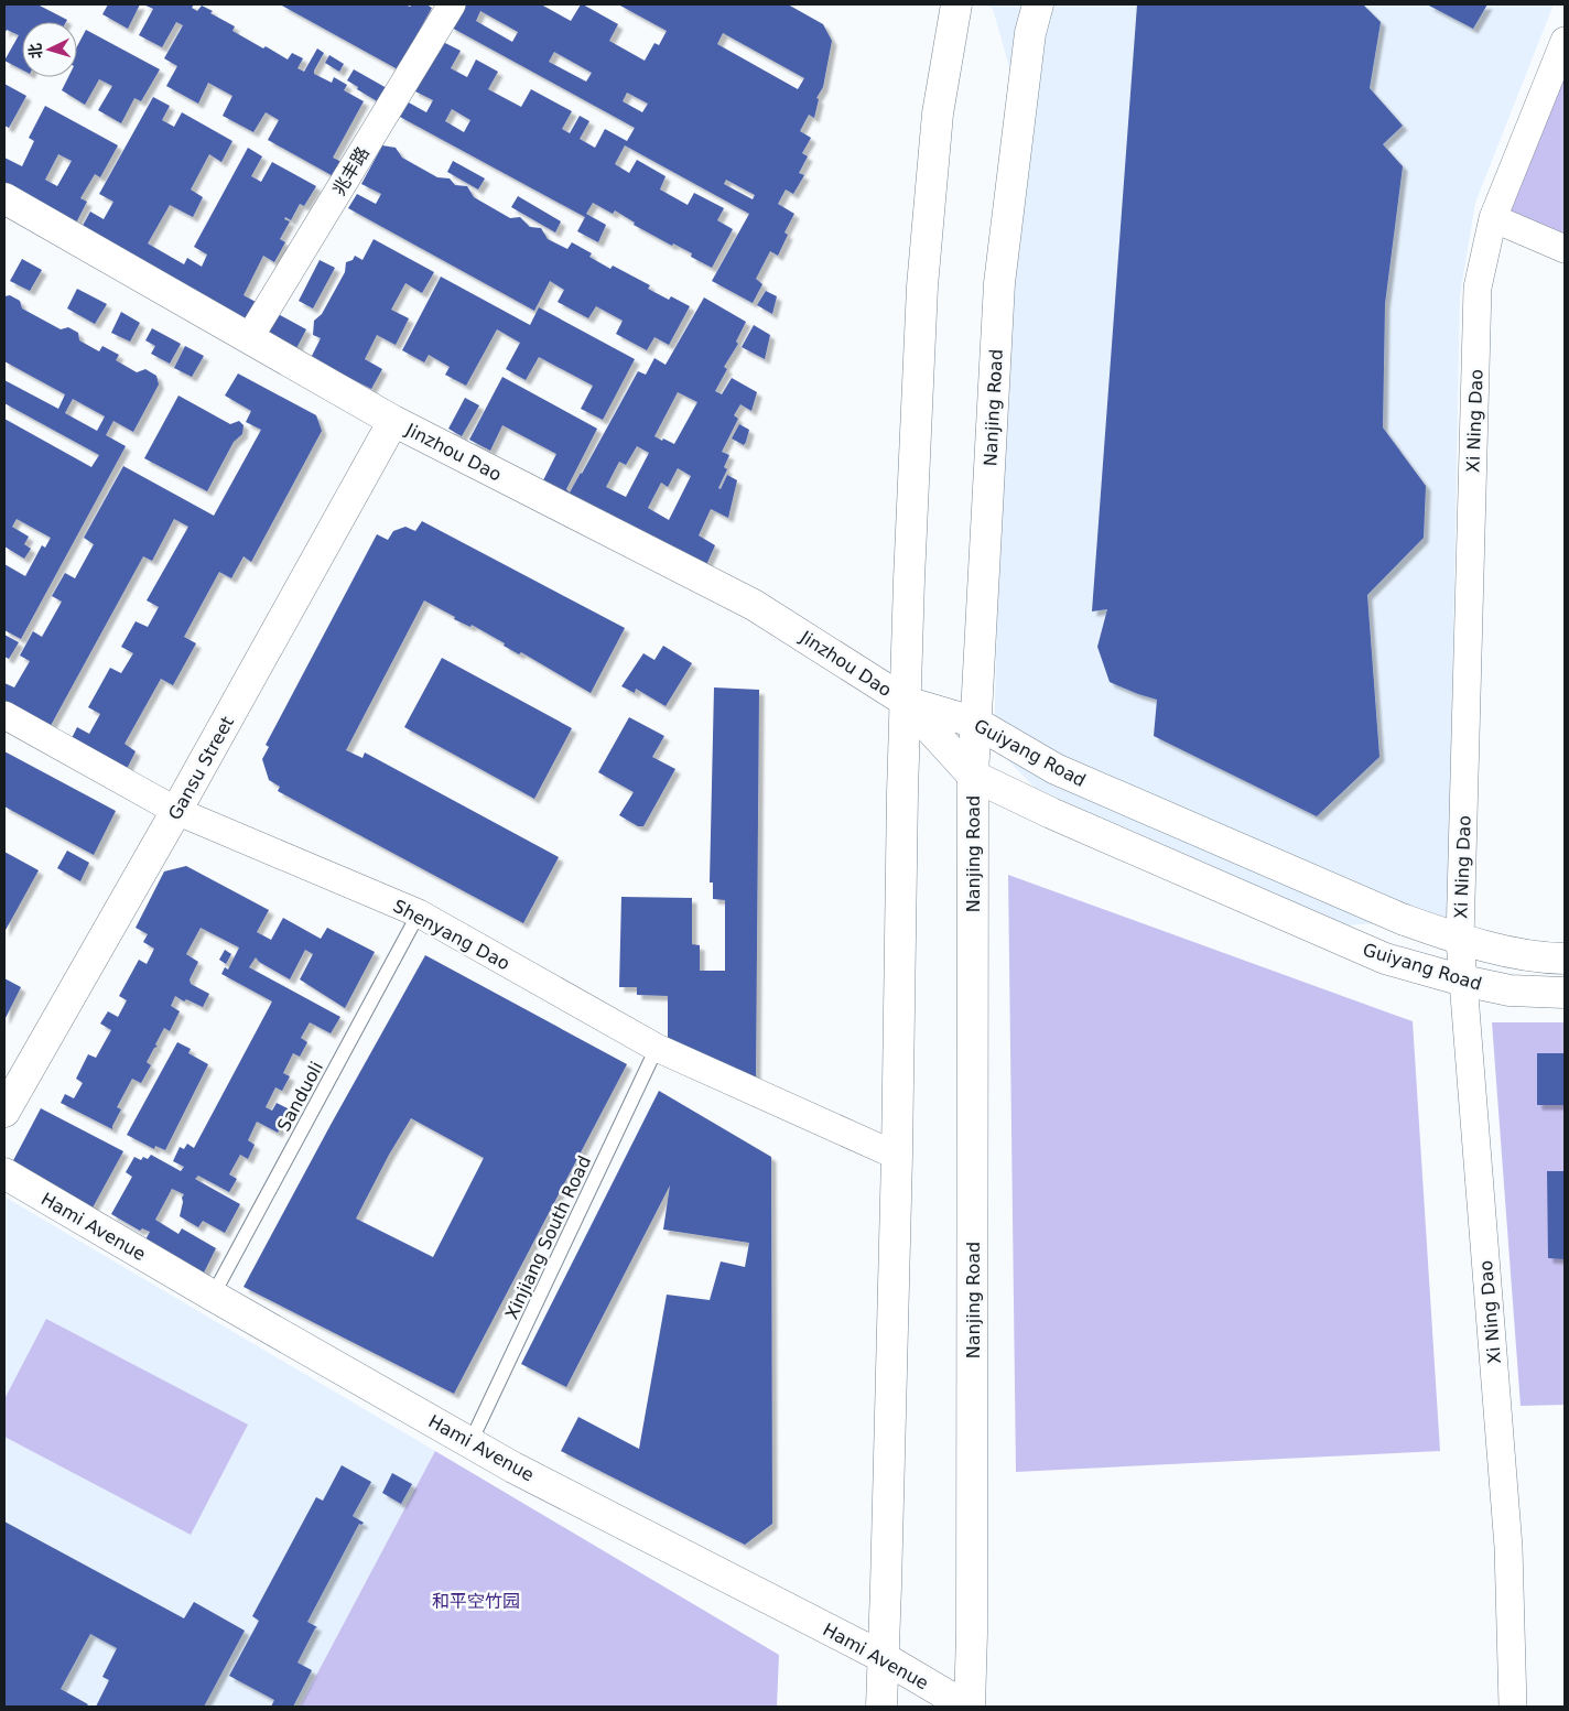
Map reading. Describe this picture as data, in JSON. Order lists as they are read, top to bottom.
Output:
{
  "streets": {
    "street": [
      "兆丰路",
      "Nanjing Road",
      "Xi Ning Dao",
      "Jinzhou Dao",
      "Guiyang Road",
      "Gansu Street",
      "Shenyang Dao",
      "Hami Avenue"
    ],
    "lane": ["Sanduoli", "Xinjiang South Road"]
  },
  "crossings": [
    ["兆丰路", "Jinzhou Dao"],
    ["Nanjing Road", "Guiyang Road"],
    ["Nanjing Road", "Hami Avenue"],
    ["Xi Ning Dao", "Guiyang Road"],
    ["Jinzhou Dao", "Guiyang Road"],
    ["Jinzhou Dao", "Gansu Street"],
    ["Gansu Street", "Shenyang Dao"],
    ["Shenyang Dao", "Sanduoli"],
    ["Shenyang Dao", "Xinjiang South Road"],
    ["Sanduoli", "Hami Avenue"],
    ["Hami Avenue", "Xinjiang South Road"]
  ],
  "parks": ["和平空竹园"],
  "north": "left"
}
